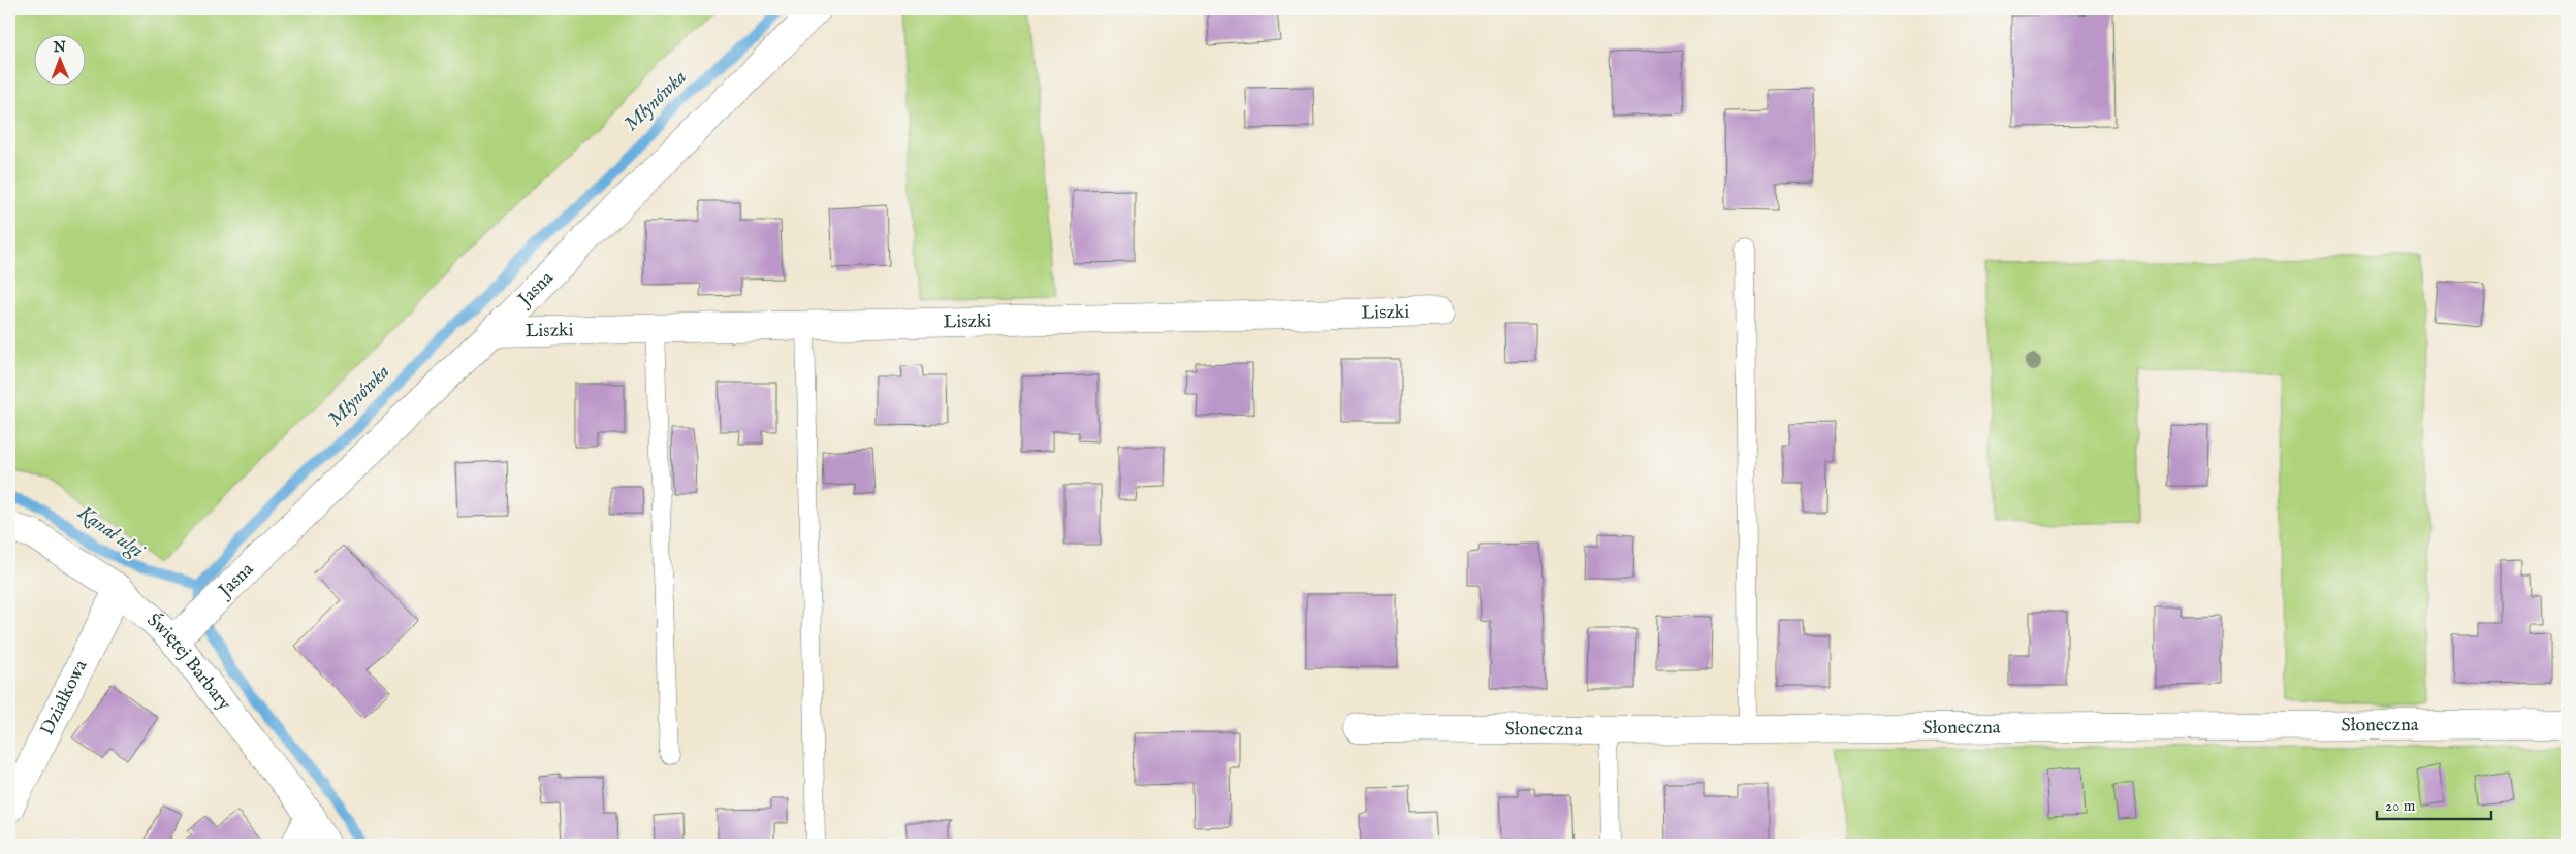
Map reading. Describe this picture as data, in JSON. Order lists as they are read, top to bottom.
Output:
{
  "streets": {
    "street": [
      "Jasna",
      "Liszki",
      "Świętej Barbary",
      "Działkowa",
      "Słoneczna"
    ]
  },
  "crossings": [
    ["Jasna", "Liszki"],
    ["Jasna", "Świętej Barbary"],
    ["Świętej Barbary", "Działkowa"]
  ],
  "water": ["Młynówka", "Kanał ulgi"],
  "scale_bar": "20 m",
  "north": "top"
}
